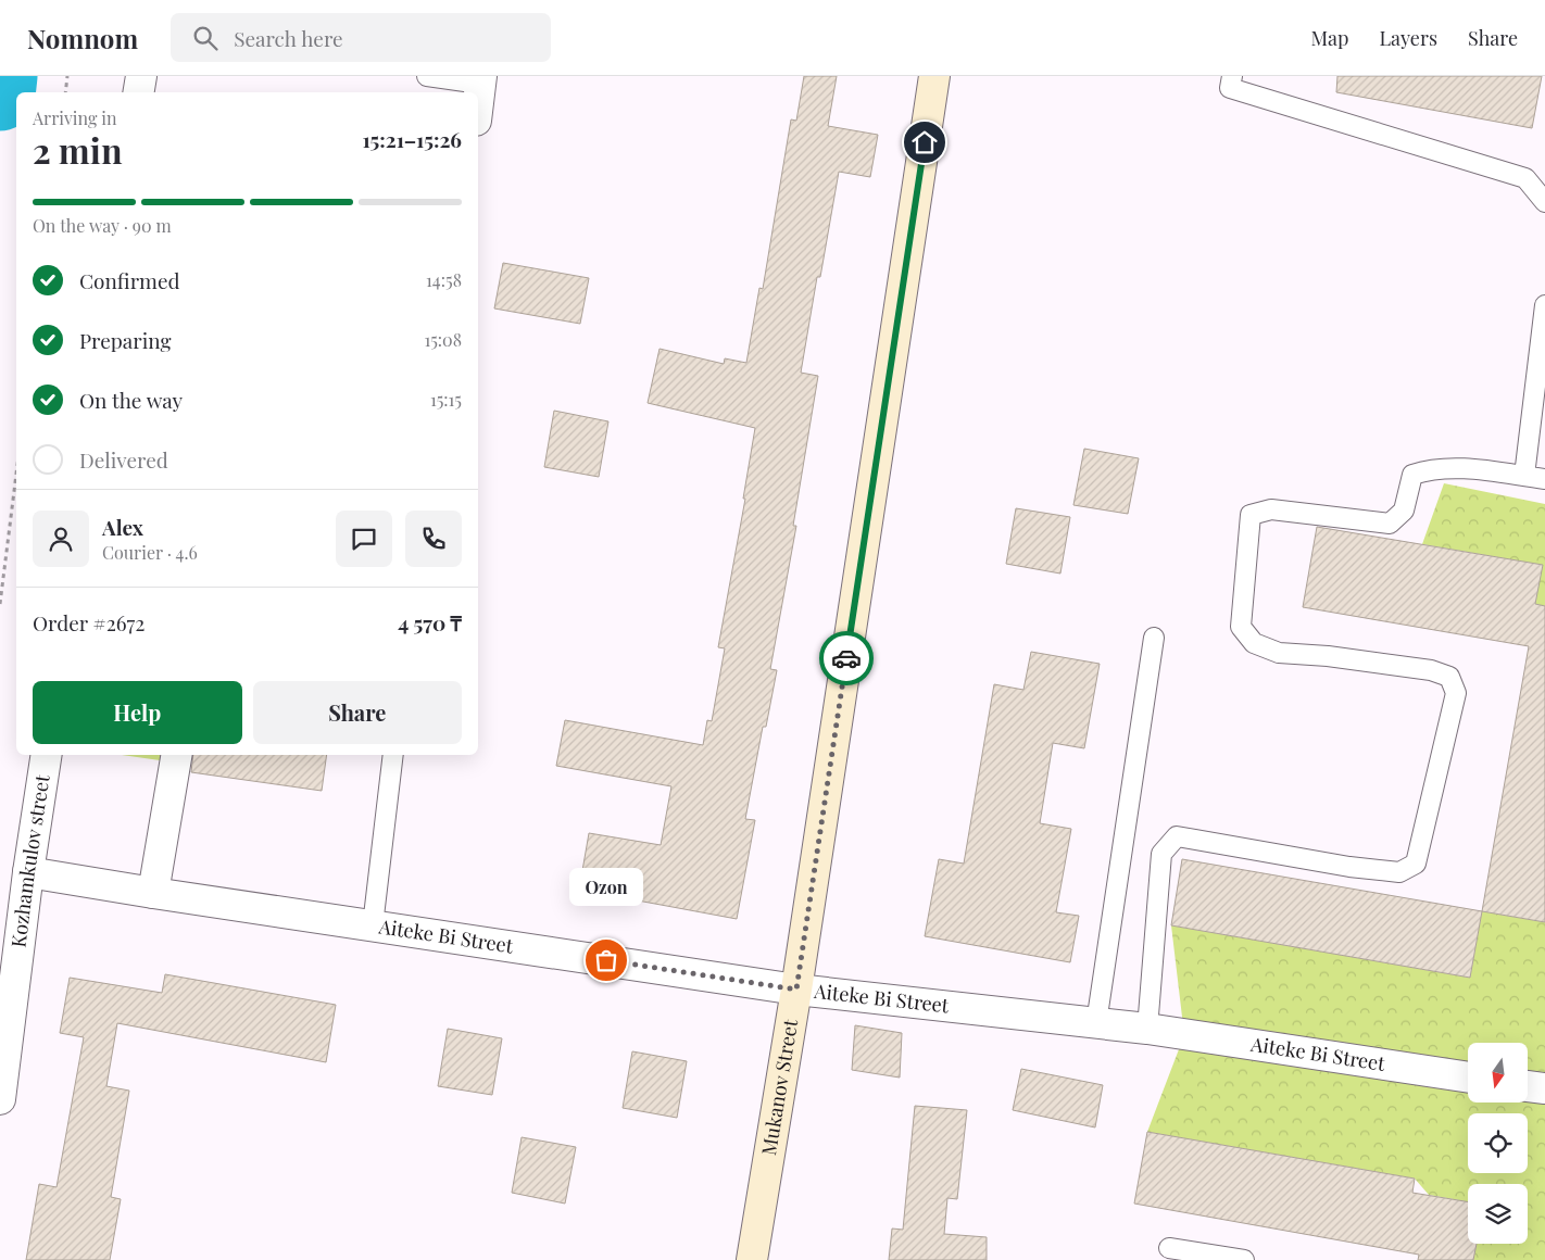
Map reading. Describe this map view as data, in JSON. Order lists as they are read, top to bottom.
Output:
{
  "streets": {
    "main road": ["Mukanov Street"],
    "street": ["Kozhamkulov street", "Aiteke Bi Street"]
  },
  "crossings": [
    ["Kozhamkulov street", "Aiteke Bi Street"],
    ["Aiteke Bi Street", "Mukanov Street"]
  ],
  "places": ["Ozon"],
  "north": "bottom",
  "page": {
    "header": "Nomnom",
    "search": "Search here",
    "nav": ["Map", "Layers", "Share"],
    "heading": ["2 min", "Arriving in", "15:21–15:26"],
    "panel": [
      "Alex",
      "Courier · 4.6",
      "Order #2672",
      "4 570 ₸"
    ],
    "bar": "On the way · 90 m",
    "list": [
      ["Confirmed", "14:58"],
      ["Preparing", "15:08"],
      ["On the way", "15:15"],
      "Delivered"
    ],
    "buttons": ["Help", "Share"],
    "bubble": "Ozon"
  }
}
